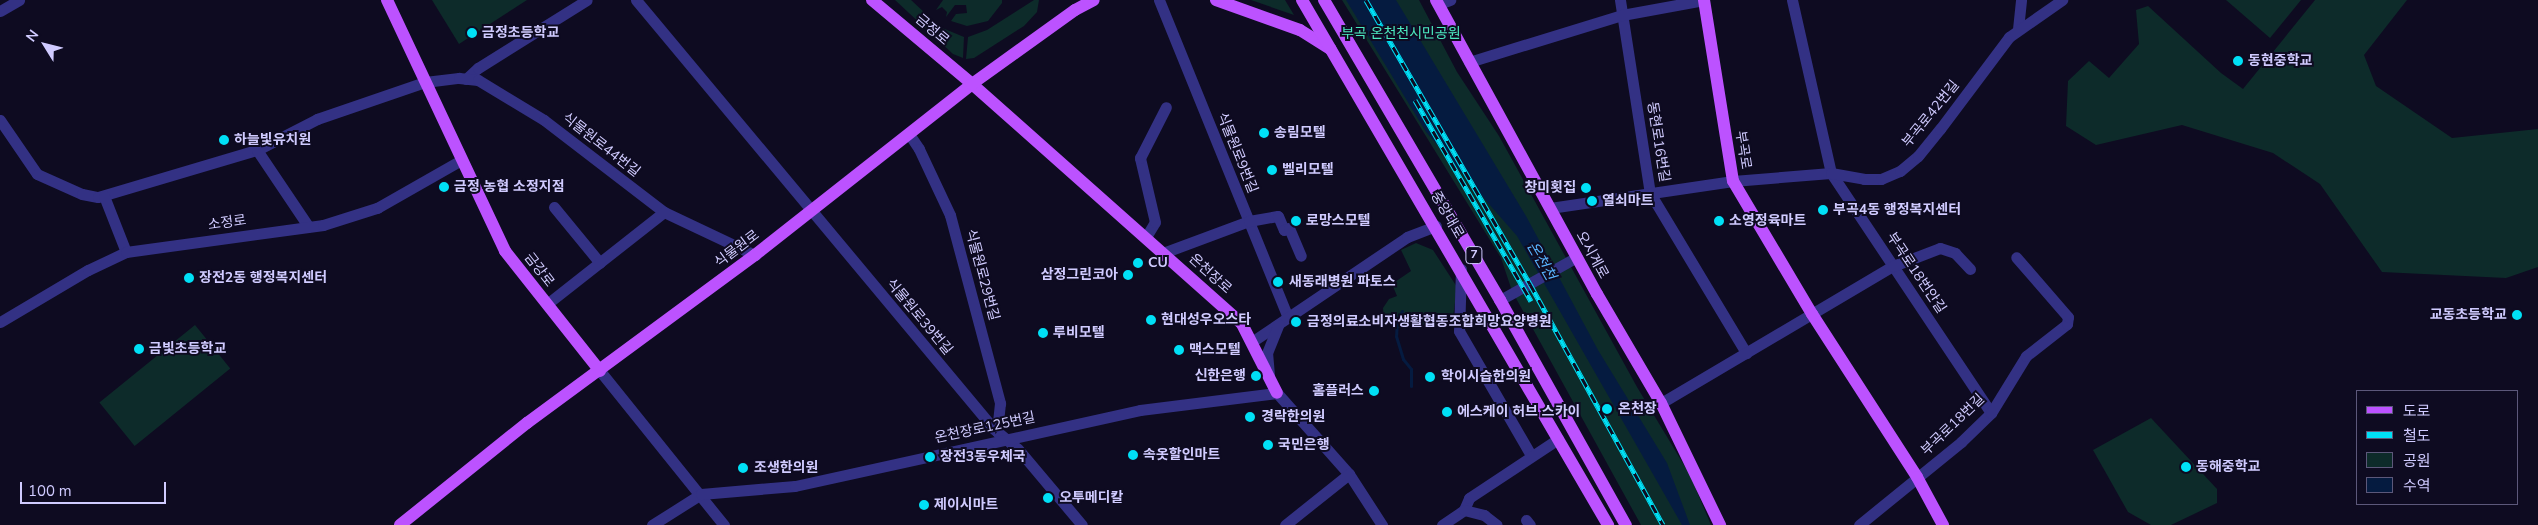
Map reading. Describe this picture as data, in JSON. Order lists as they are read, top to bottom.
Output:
{
  "streets": {
    "main road": [
      "금정로",
      "부곡로",
      "중앙대로",
      "식물원로",
      "7",
      "오시게로",
      "금강로",
      "온천장로"
    ],
    "street": [
      "부곡로42번길",
      "동현로16번길",
      "식물원로44번길",
      "식물원로9번길",
      "소정로",
      "부곡로18번안길",
      "식물원로29번길",
      "식물원로39번길",
      "부곡로18번길",
      "온천장로125번길"
    ]
  },
  "crossings": [
    ["금정로", "식물원로"],
    ["금정로", "온천장로"],
    ["부곡로42번길", "동현로16번길"],
    ["부곡로42번길", "부곡로"],
    ["부곡로42번길", "오시게로"],
    ["부곡로42번길", "부곡로18번안길"],
    ["식물원로44번길", "식물원로"],
    ["식물원로44번길", "금강로"],
    ["부곡로", "부곡로18번길"],
    ["소정로", "금강로"],
    ["식물원로", "금강로"],
    ["식물원로", "온천장로"],
    ["식물원로", "식물원로29번길"],
    ["식물원로", "식물원로39번길"],
    ["금강로", "온천장로125번길"],
    ["부곡로18번안길", "부곡로18번길"],
    ["온천장로", "온천장로125번길"],
    ["식물원로29번길", "식물원로39번길"],
    ["식물원로29번길", "온천장로125번길"],
    ["식물원로39번길", "온천장로125번길"]
  ],
  "water": ["온천천"],
  "parks": ["부곡 온천천시민공원"],
  "places": [
    "금정초등학교",
    "동현중학교",
    "송림모텔",
    "하늘빛유치원",
    "벨리모텔",
    "금정 농협 소정지점",
    "창미횟집",
    "열쇠마트",
    "부곡4동 행정복지센터",
    "로망스모텔",
    "소영정육마트",
    "CU",
    "삼정그린코아",
    "장전2동 행정복지센터",
    "새동래병원 파토스",
    "교동초등학교",
    "현대성우오스타",
    "금정의료소비자생활협동조합희망요양병원",
    "루비모텔",
    "금빛초등학교",
    "맥스모텔",
    "신한은행",
    "학이시습한의원",
    "홈플러스",
    "온천장",
    "에스케이 허브 스카이",
    "경락한의원",
    "국민은행",
    "속옷할인마트",
    "장전3동우체국",
    "동해중학교",
    "조생한의원",
    "오투메디칼",
    "제이시마트"
  ],
  "legend": [
    "도로",
    "철도",
    "공원",
    "수역"
  ],
  "scale_bar": "100 m",
  "north": "top left"
}
